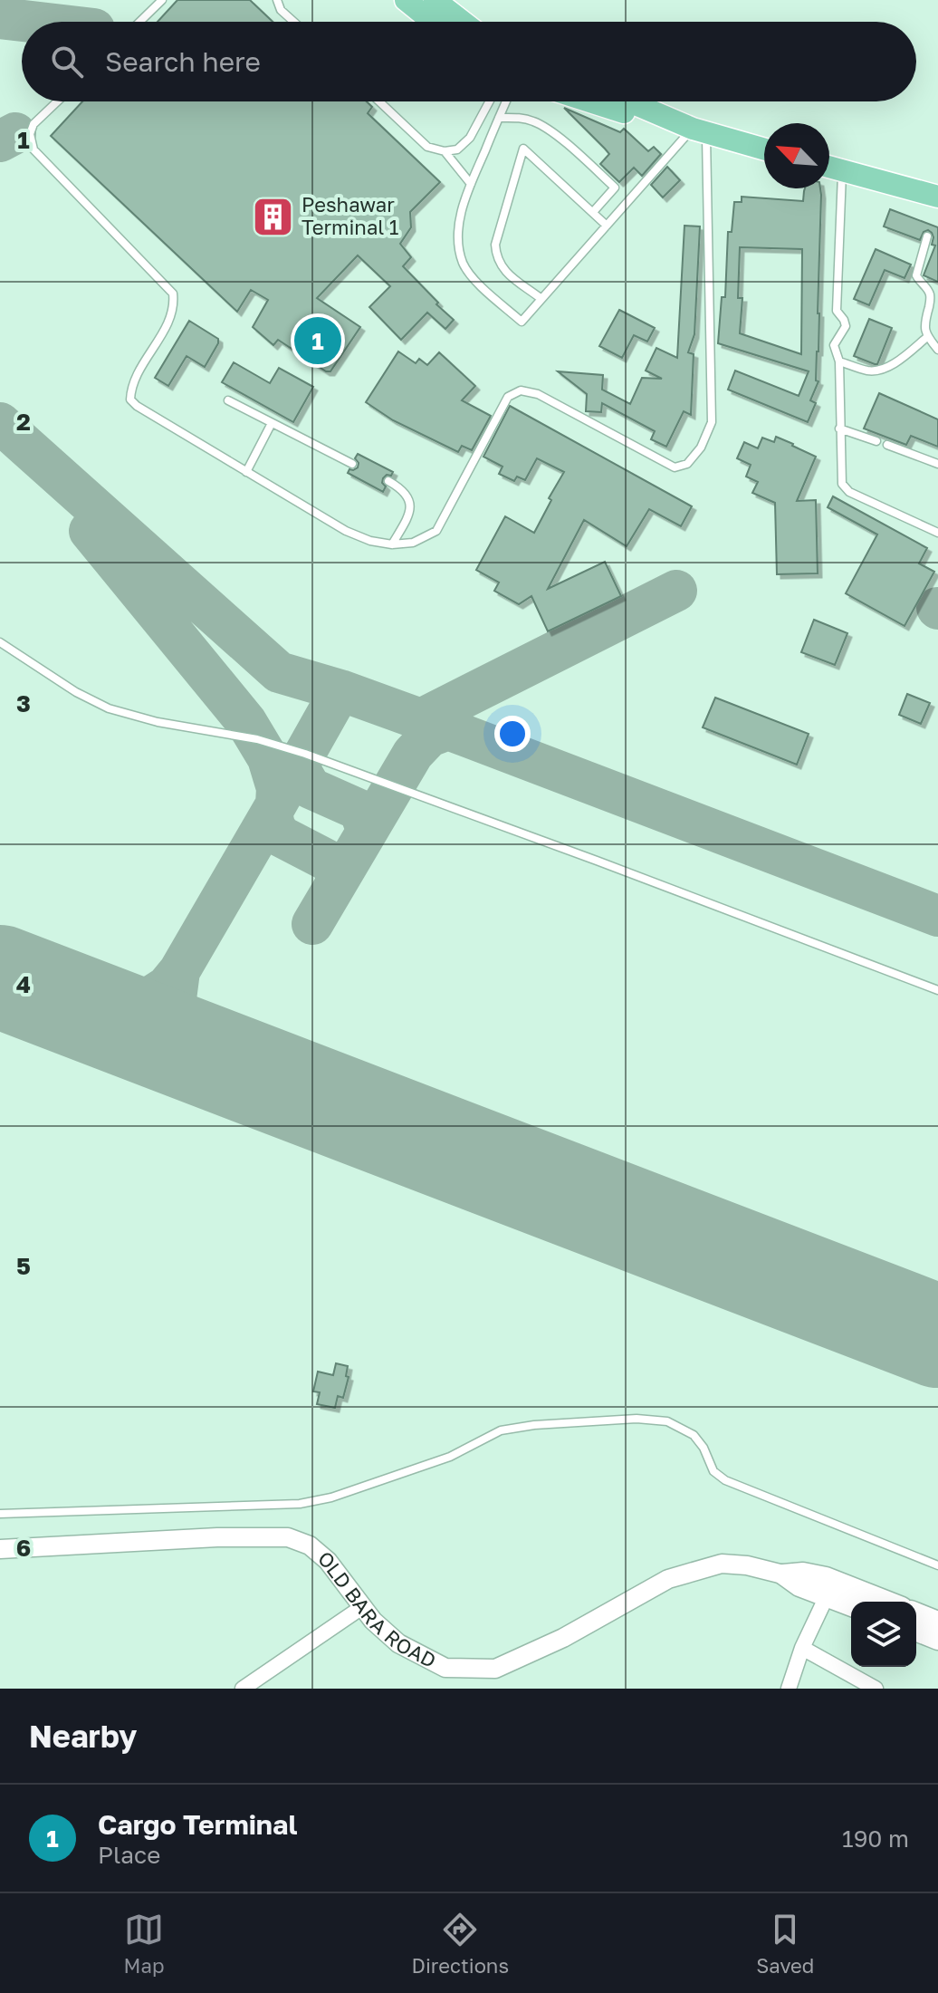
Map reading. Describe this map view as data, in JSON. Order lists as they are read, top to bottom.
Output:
{
  "streets": {
    "main road": ["OLD BARA ROAD"]
  },
  "places": {
    "building": ["Peshawar Terminal 1"]
  },
  "north": "top left",
  "page": {
    "search": "Search here",
    "pins": "1",
    "heading": "Nearby",
    "list": [
      {
        "mark": "1",
        "name": "Cargo Terminal",
        "note": "Place",
        "value": "190 m"
      }
    ],
    "nav": ["Map", "Directions", "Saved"]
  },
  "grid": {
    "rows": [
      "1",
      "2",
      "3",
      "4",
      "5",
      "6"
    ]
  }
}
